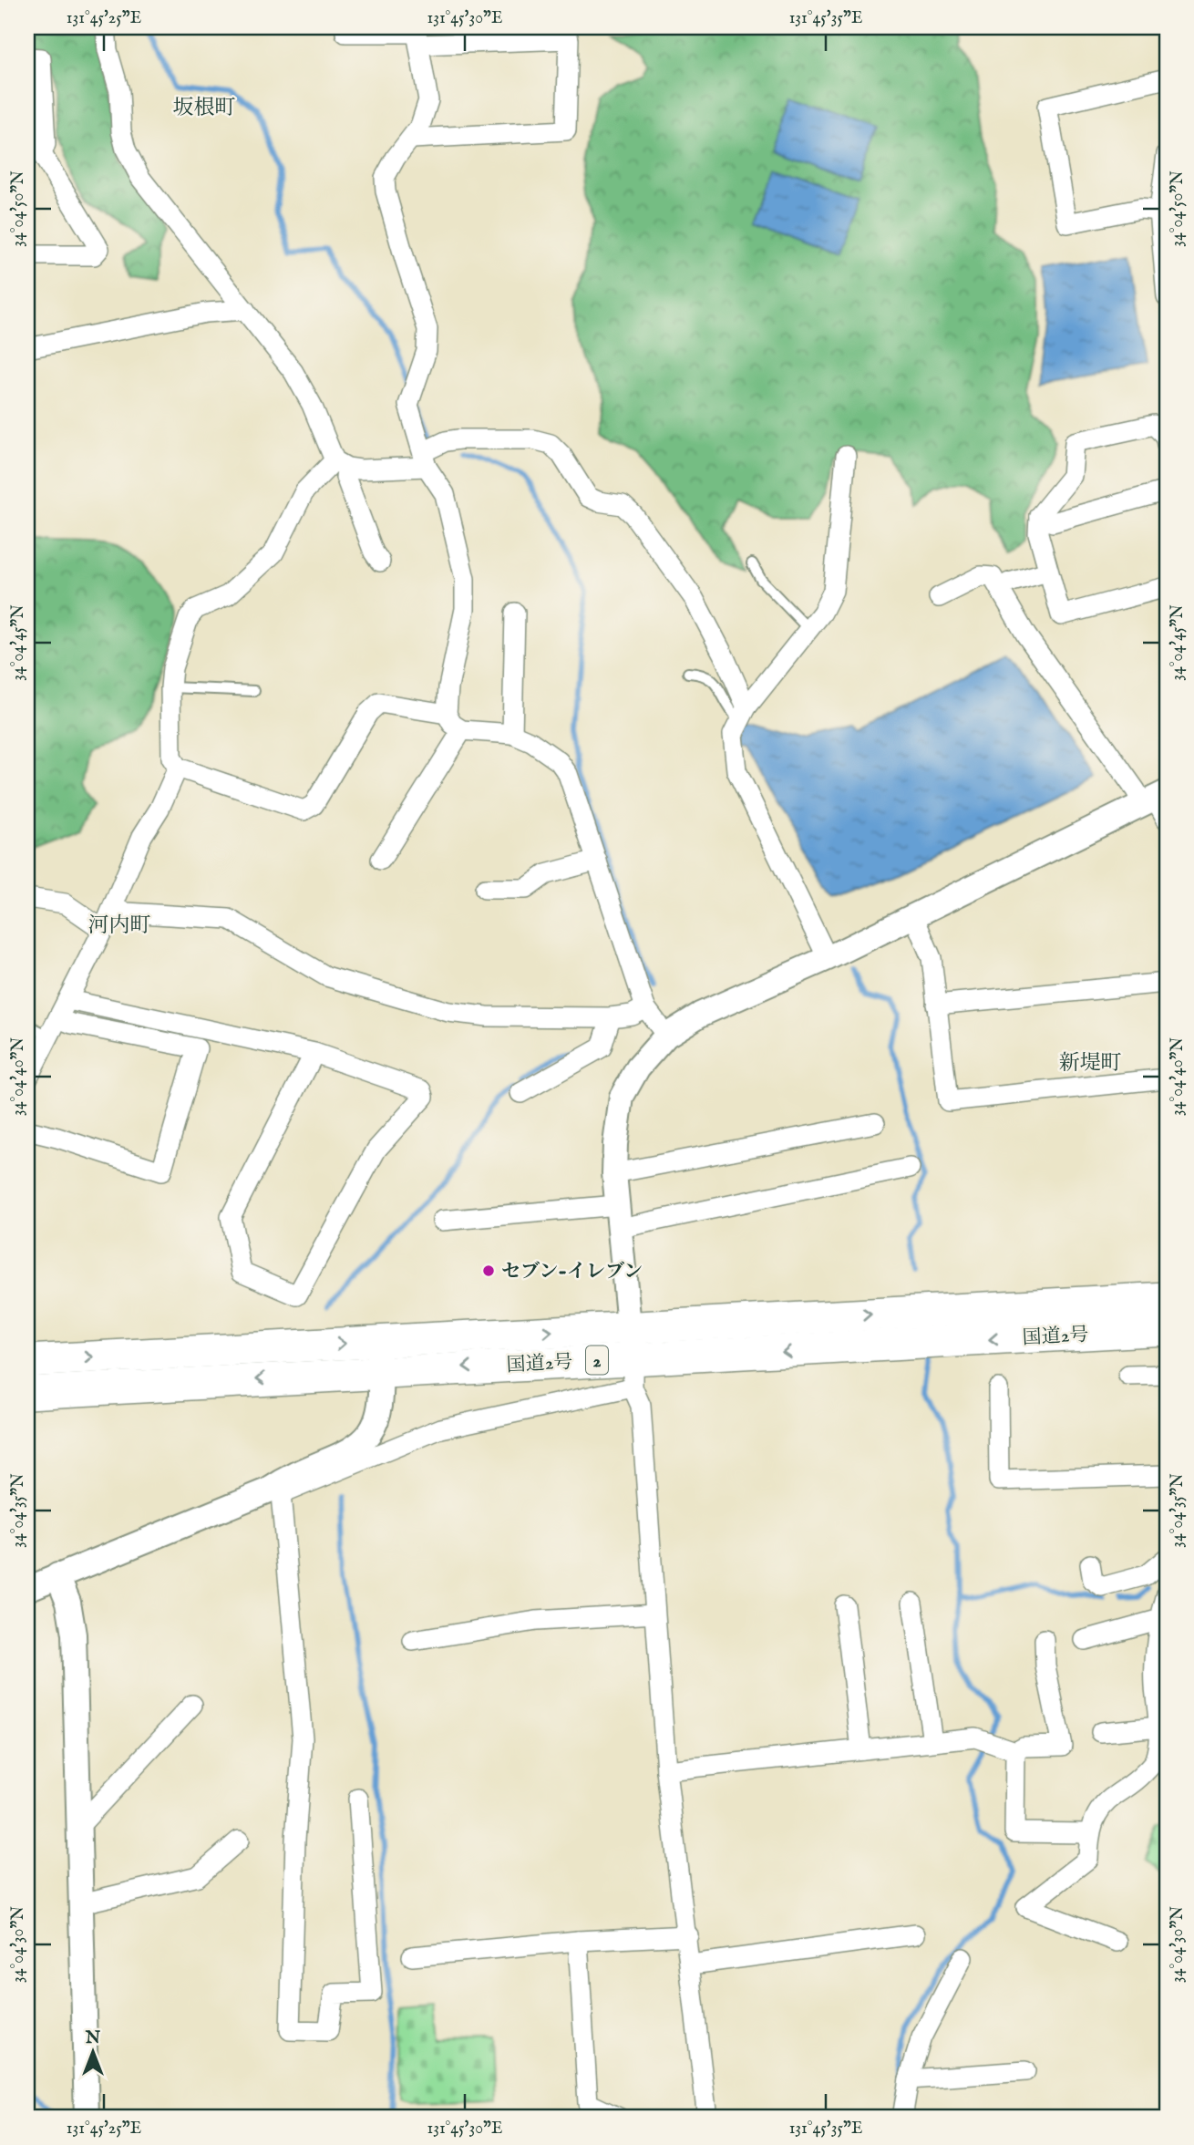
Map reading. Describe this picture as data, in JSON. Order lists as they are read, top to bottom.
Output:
{
  "streets": {
    "highway": ["国道2号", "2"]
  },
  "districts": ["坂根町", "河内町", "新堤町"],
  "places": ["セブン-イレブン"],
  "north": "top",
  "coordinates": [
    "131°45'25\"E",
    "131°45'30\"E",
    "131°45'35\"E",
    "34°04'50\"N",
    "34°04'45\"N",
    "34°04'40\"N",
    "34°04'35\"N",
    "34°04'30\"N"
  ]
}
